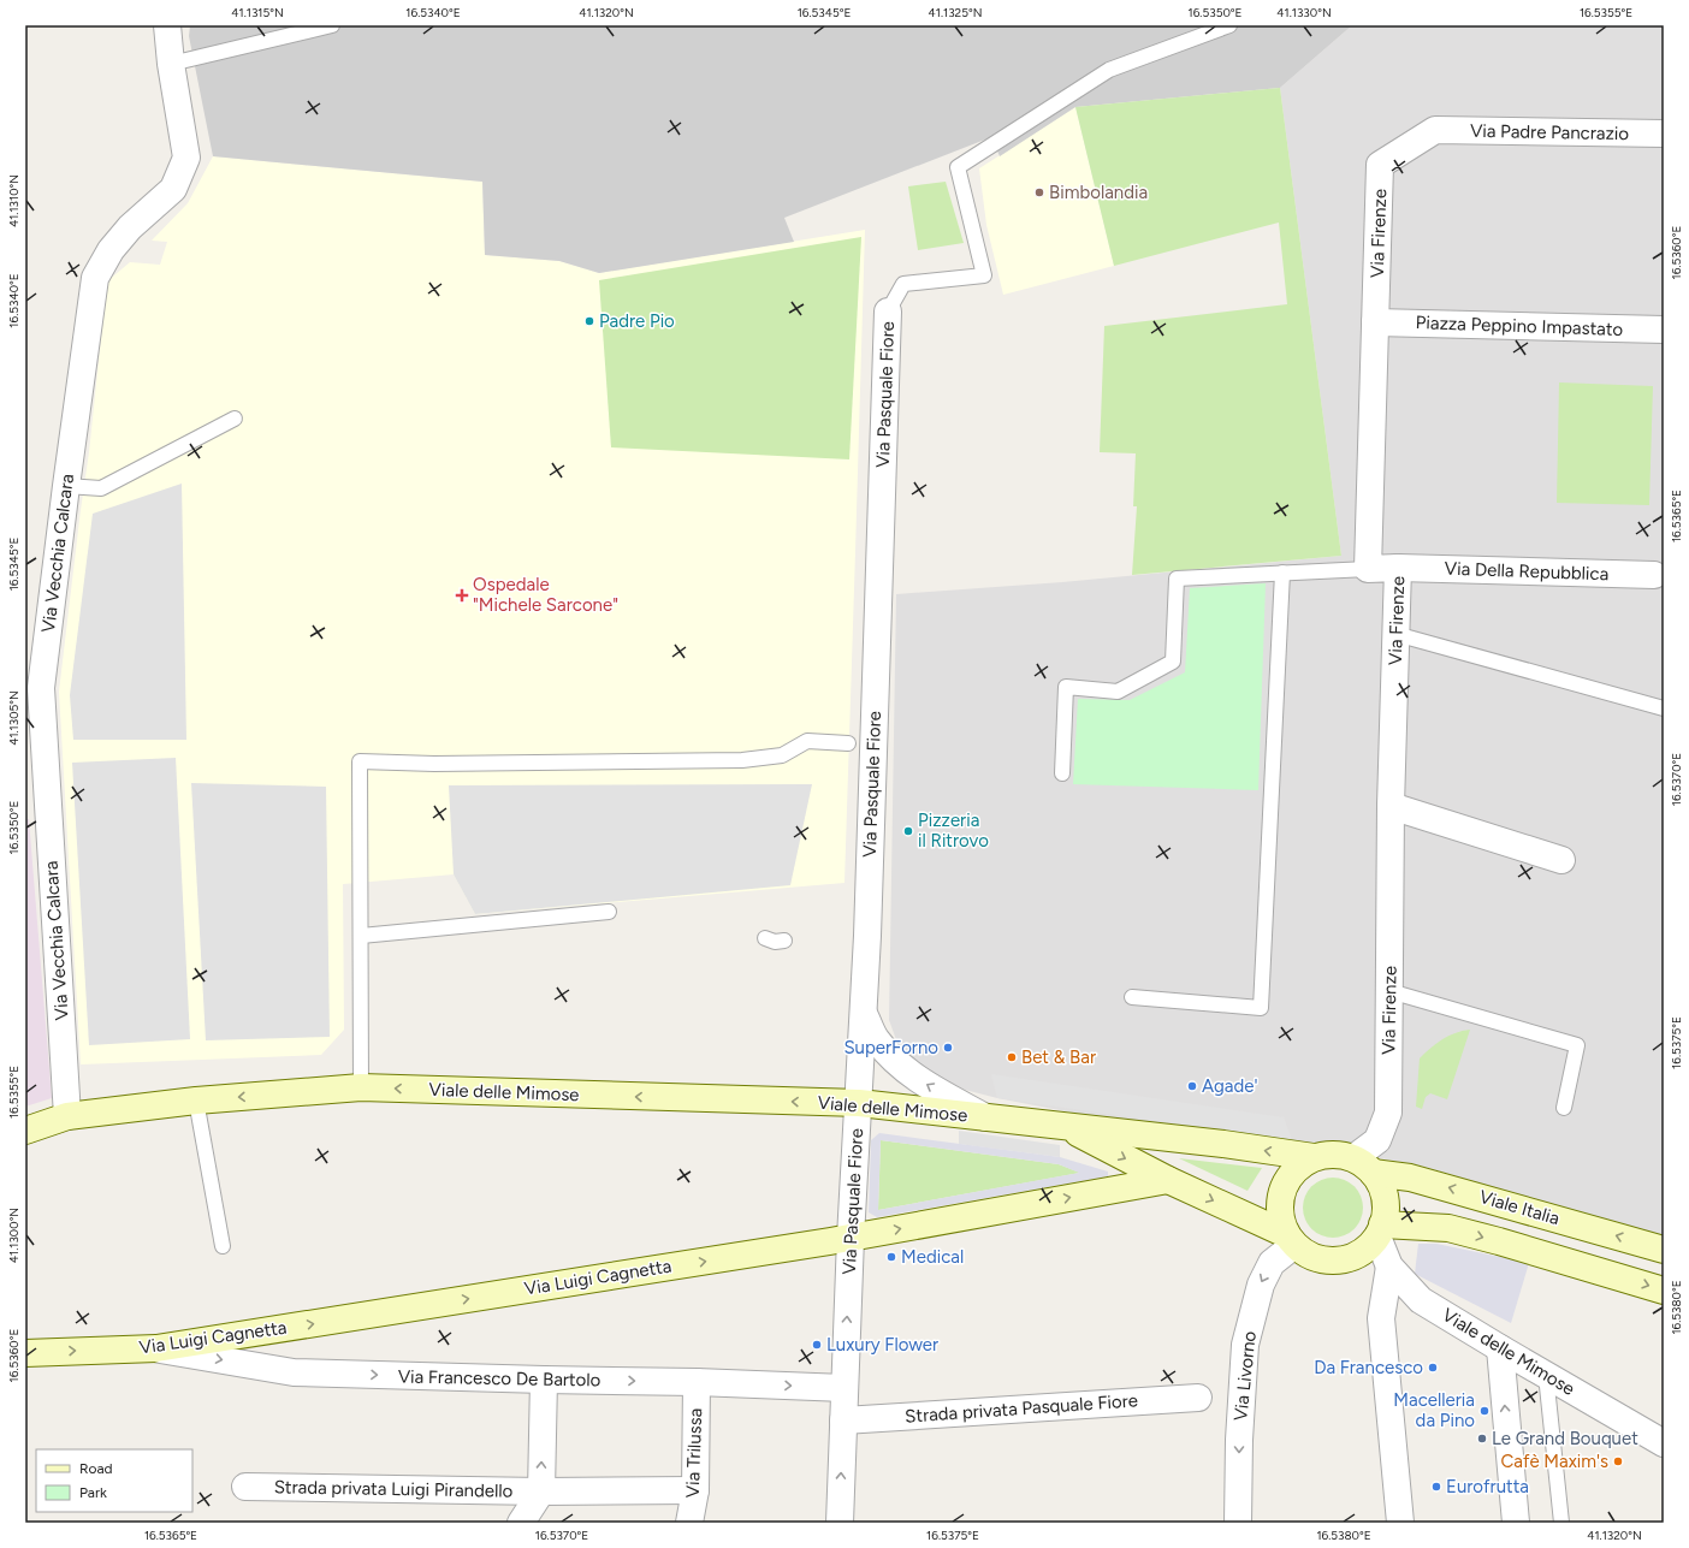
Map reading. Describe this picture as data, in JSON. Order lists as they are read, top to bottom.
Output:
{
  "streets": {
    "main road": ["Viale delle Mimose", "Viale Italia", "Via Luigi Cagnetta"],
    "street": [
      "Via Padre Pancrazio",
      "Via Firenze",
      "Piazza Peppino Impastato",
      "Via Pasquale Fiore",
      "Via Vecchia Calcara",
      "Via Della Repubblica",
      "Via Livorno",
      "Via Francesco De Bartolo",
      "Strada privata Pasquale Fiore",
      "Via Trilussa",
      "Strada privata Luigi Pirandello"
    ]
  },
  "crossings": [
    ["Via Padre Pancrazio", "Via Firenze"],
    ["Via Firenze", "Piazza Peppino Impastato"],
    ["Via Firenze", "Via Della Repubblica"],
    ["Via Firenze", "Viale delle Mimose"],
    ["Via Firenze", "Viale Italia"],
    ["Via Firenze", "Via Livorno"],
    ["Via Pasquale Fiore", "Viale delle Mimose"],
    ["Via Pasquale Fiore", "Via Luigi Cagnetta"],
    ["Via Pasquale Fiore", "Via Francesco De Bartolo"],
    ["Via Pasquale Fiore", "Strada privata Pasquale Fiore"],
    ["Via Vecchia Calcara", "Viale delle Mimose"],
    ["Viale delle Mimose", "Viale Italia"],
    ["Viale delle Mimose", "Via Luigi Cagnetta"],
    ["Viale delle Mimose", "Via Livorno"],
    ["Viale Italia", "Via Livorno"],
    ["Via Luigi Cagnetta", "Via Francesco De Bartolo"],
    ["Via Francesco De Bartolo", "Via Trilussa"],
    ["Via Trilussa", "Strada privata Luigi Pirandello"]
  ],
  "one_way": ["Via Luigi Cagnetta", "Via Francesco De Bartolo"],
  "places": {
    "other": [
      "Bimbolandia",
      "Padre Pio",
      "Pizzeria il Ritrovo",
      "SuperForno",
      "Bet & Bar",
      "Agade'",
      "Medical",
      "Luxury Flower",
      "Da Francesco",
      "Macelleria da Pino",
      "Le Grand Bouquet",
      "Cafè Maxim's",
      "Eurofrutta"
    ],
    "health": ["Ospedale \"Michele Sarcone\""]
  },
  "legend": ["Road", "Park"],
  "coordinates": [
    "41.1315°N",
    "16.5340°E",
    "41.1320°N",
    "16.5345°E",
    "41.1325°N",
    "16.5350°E",
    "41.1330°N",
    "16.5355°E",
    "41.1310°N",
    "16.5360°E",
    "16.5365°E",
    "41.1305°N",
    "16.5370°E",
    "16.5375°E",
    "41.1300°N",
    "16.5380°E"
  ]
}
